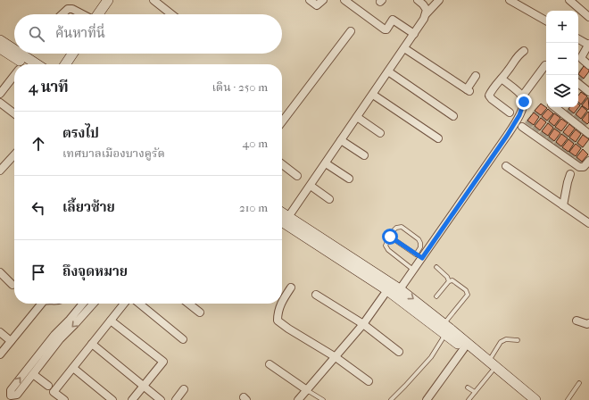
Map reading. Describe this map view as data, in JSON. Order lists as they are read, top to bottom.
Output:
{
  "page": {
    "map_buttons": ["+", "−"],
    "search": "ค้นหาที่นี่",
    "heading": ["4 นาที", "เดิน · 250 m"],
    "list": [
      ["ตรงไป", "เทศบาลเมืองบางคูรัด", "40 m"],
      ["เลี้ยวซ้าย", "210 m"],
      "ถึงจุดหมาย"
    ]
  }
}
